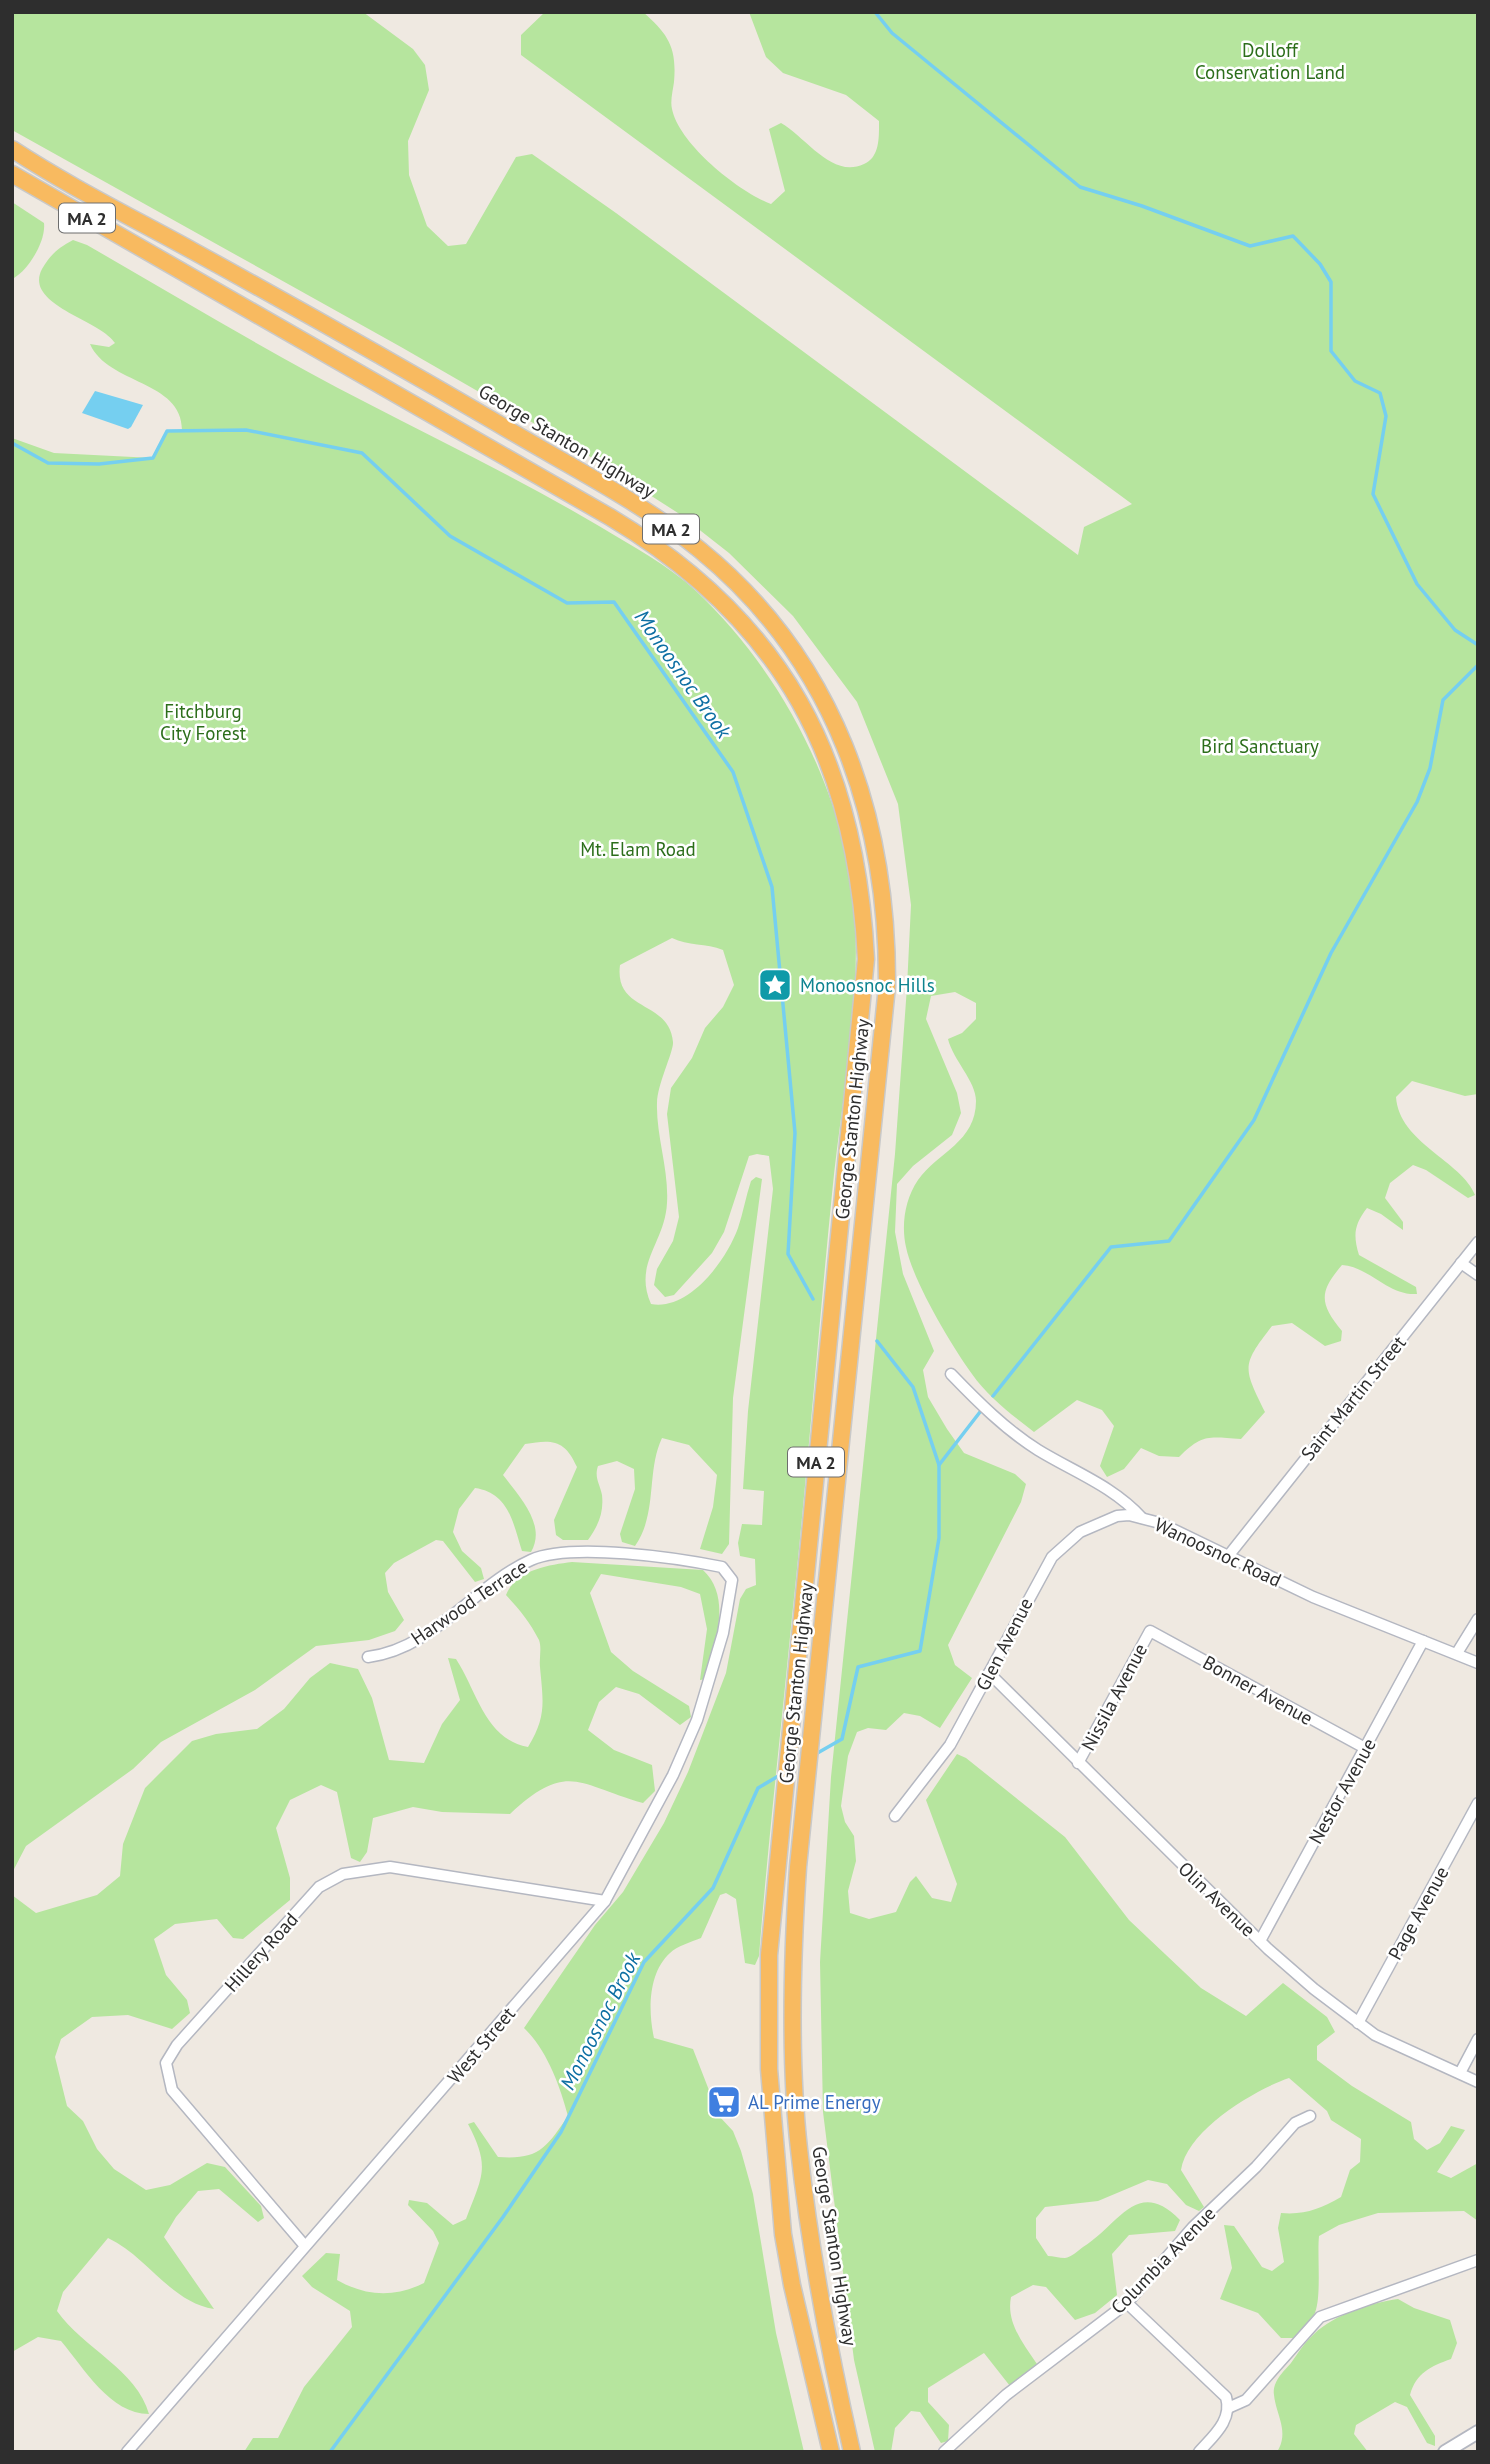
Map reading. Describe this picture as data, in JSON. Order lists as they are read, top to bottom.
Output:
{
  "streets": {
    "highway": ["MA 2", "George Stanton Highway"],
    "street": [
      "Saint Martin Street",
      "Wanoosnoc Road",
      "Harwood Terrace",
      "Glen Avenue",
      "Bonner Avenue",
      "Nissila Avenue",
      "Nestor Avenue",
      "Olin Avenue",
      "Page Avenue",
      "Hillery Road",
      "West Street",
      "Columbia Avenue"
    ]
  },
  "crossings": [
    ["Saint Martin Street", "Wanoosnoc Road"],
    ["Wanoosnoc Road", "Glen Avenue"],
    ["Wanoosnoc Road", "Nestor Avenue"],
    ["Harwood Terrace", "West Street"],
    ["Glen Avenue", "Olin Avenue"],
    ["Bonner Avenue", "Nissila Avenue"],
    ["Bonner Avenue", "Nestor Avenue"],
    ["Nissila Avenue", "Olin Avenue"],
    ["Nestor Avenue", "Olin Avenue"],
    ["Olin Avenue", "Page Avenue"],
    ["Hillery Road", "West Street"]
  ],
  "water": ["Monoosnoc Brook"],
  "parks": [
    "Dolloff Conservation Land",
    "Fitchburg City Forest",
    "Bird Sanctuary",
    "Mt. Elam Road"
  ],
  "places": {
    "place": ["Monoosnoc Hills"],
    "supermarket": ["AL Prime Energy"]
  }
}
